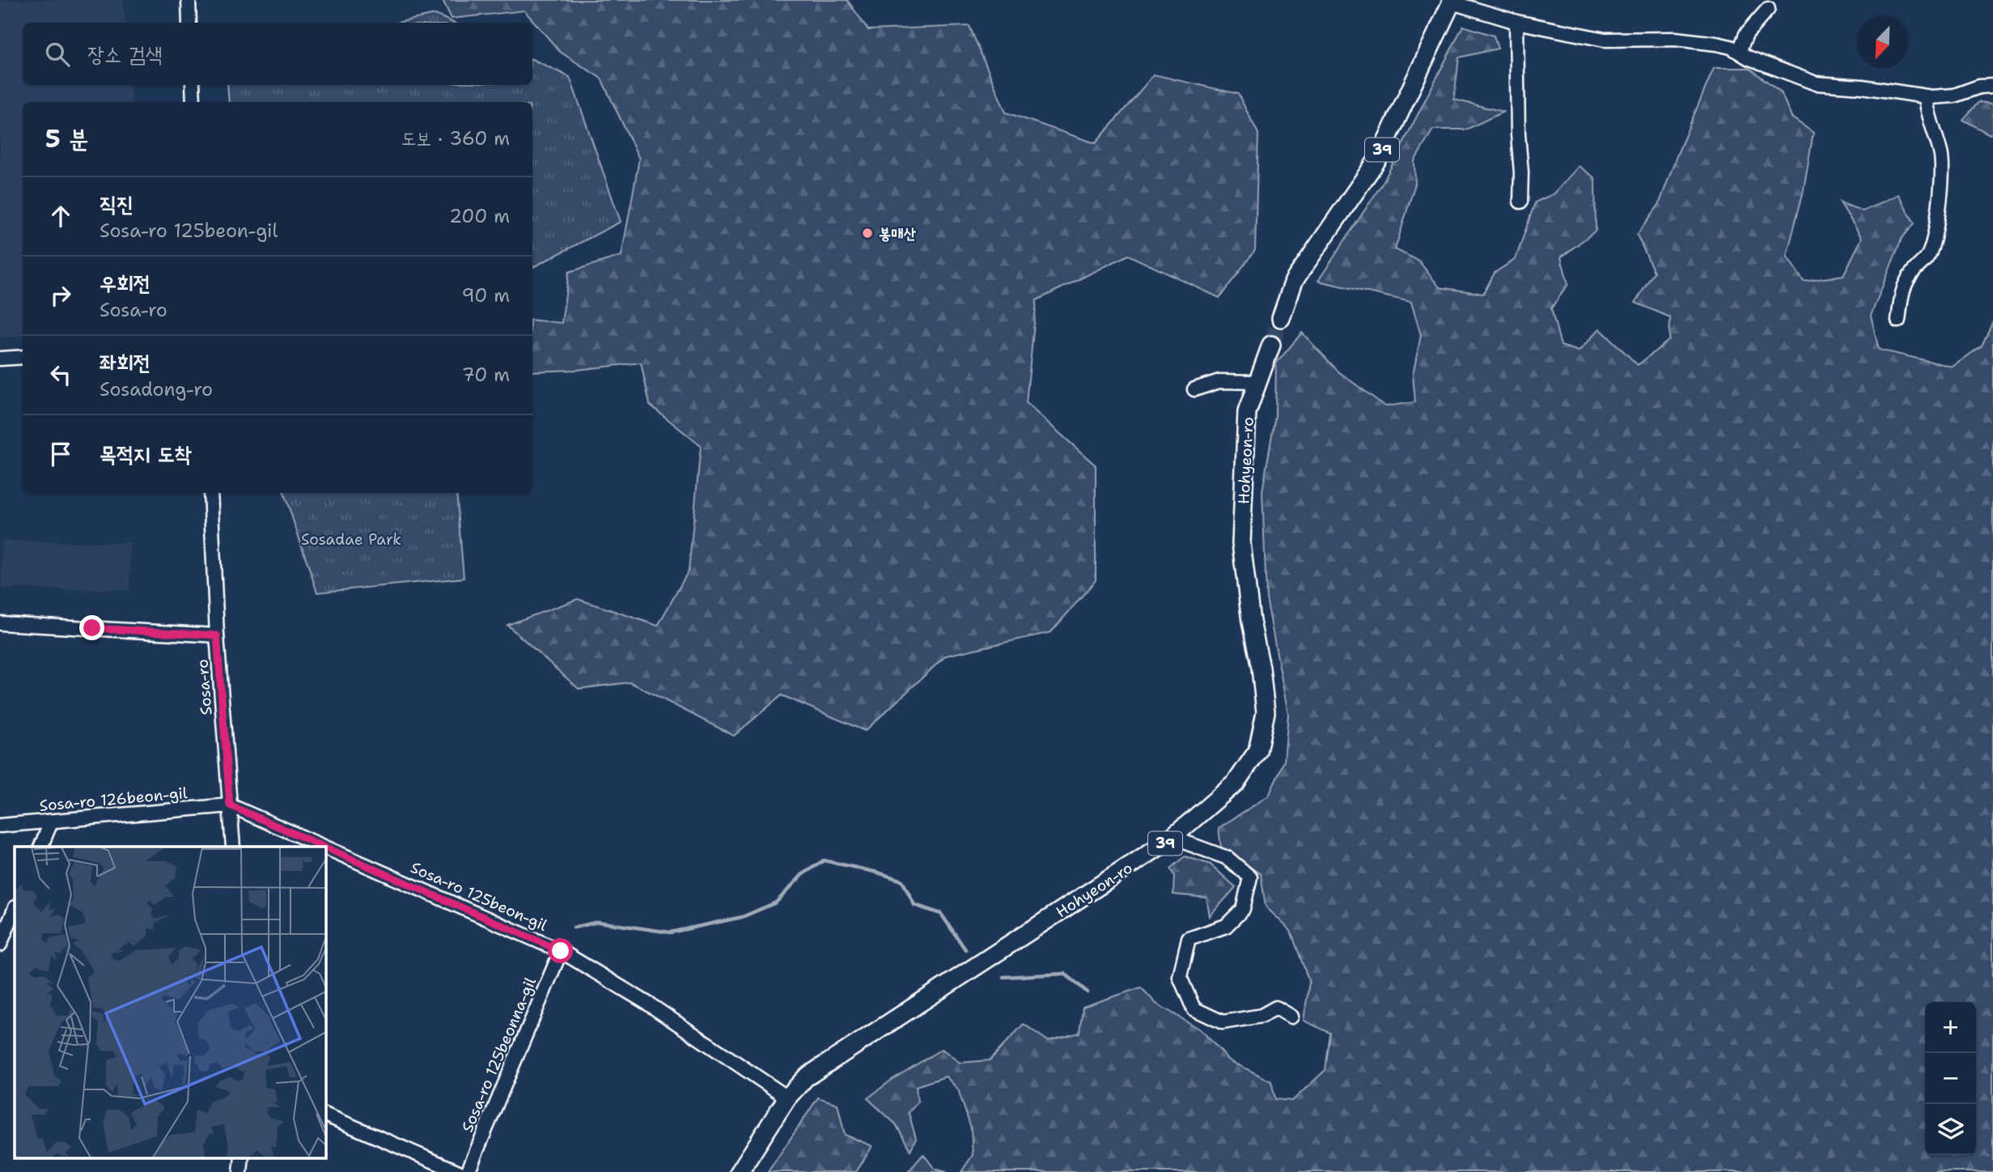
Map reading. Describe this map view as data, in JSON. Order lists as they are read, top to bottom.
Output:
{
  "streets": {
    "main road": ["39", "Hohyeon-ro"],
    "street": [
      "Sosa-ro",
      "Sosa-ro 126beon-gil",
      "Sosa-ro 125beon-gil",
      "Sosa-ro 125beonna-gil"
    ]
  },
  "crossings": [
    ["Hohyeon-ro", "Sosa-ro 125beon-gil"],
    ["Sosa-ro", "Sosa-ro 126beon-gil"],
    ["Sosa-ro", "Sosa-ro 125beon-gil"],
    ["Sosa-ro 126beon-gil", "Sosa-ro 125beon-gil"],
    ["Sosa-ro 125beon-gil", "Sosa-ro 125beonna-gil"]
  ],
  "parks": ["Sosadae Park"],
  "places": ["봉매산"],
  "north": "bottom left",
  "page": {
    "search": "장소 검색",
    "heading": ["5 분", "도보 · 360 m"],
    "list": [
      ["직진", "Sosa-ro 125beon-gil", "200 m"],
      ["우회전", "Sosa-ro", "90 m"],
      ["좌회전", "Sosadong-ro", "70 m"],
      "목적지 도착"
    ],
    "map_buttons": ["+", "−"]
  }
}
